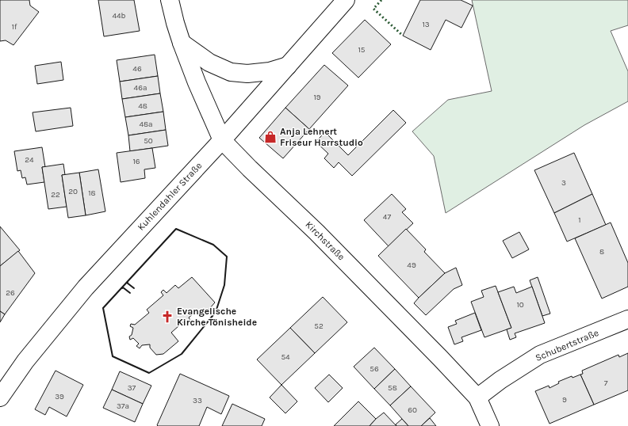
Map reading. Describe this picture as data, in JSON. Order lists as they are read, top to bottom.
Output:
{
  "streets": {
    "street": ["Kuhlendahler Straße", "Kirchstraße", "Schubertstraße"]
  },
  "crossings": [
    ["Kuhlendahler Straße", "Kirchstraße"],
    ["Kirchstraße", "Schubertstraße"]
  ],
  "places": {
    "shop": ["Anja Lehnert Friseur Harrstudio"],
    "church": ["Evangelische Kirche Tönisheide"]
  },
  "house_numbers": [
    "44b",
    "13",
    "1f",
    "15",
    "46",
    "46a",
    "19",
    "48",
    "48a",
    "50",
    "24",
    "16",
    "3",
    "20",
    "18",
    "22",
    "47",
    "1",
    "8",
    "49",
    "26",
    "10",
    "52",
    "54",
    "56",
    "7",
    "37",
    "58",
    "39",
    "9",
    "33",
    "37a",
    "60"
  ]
}
